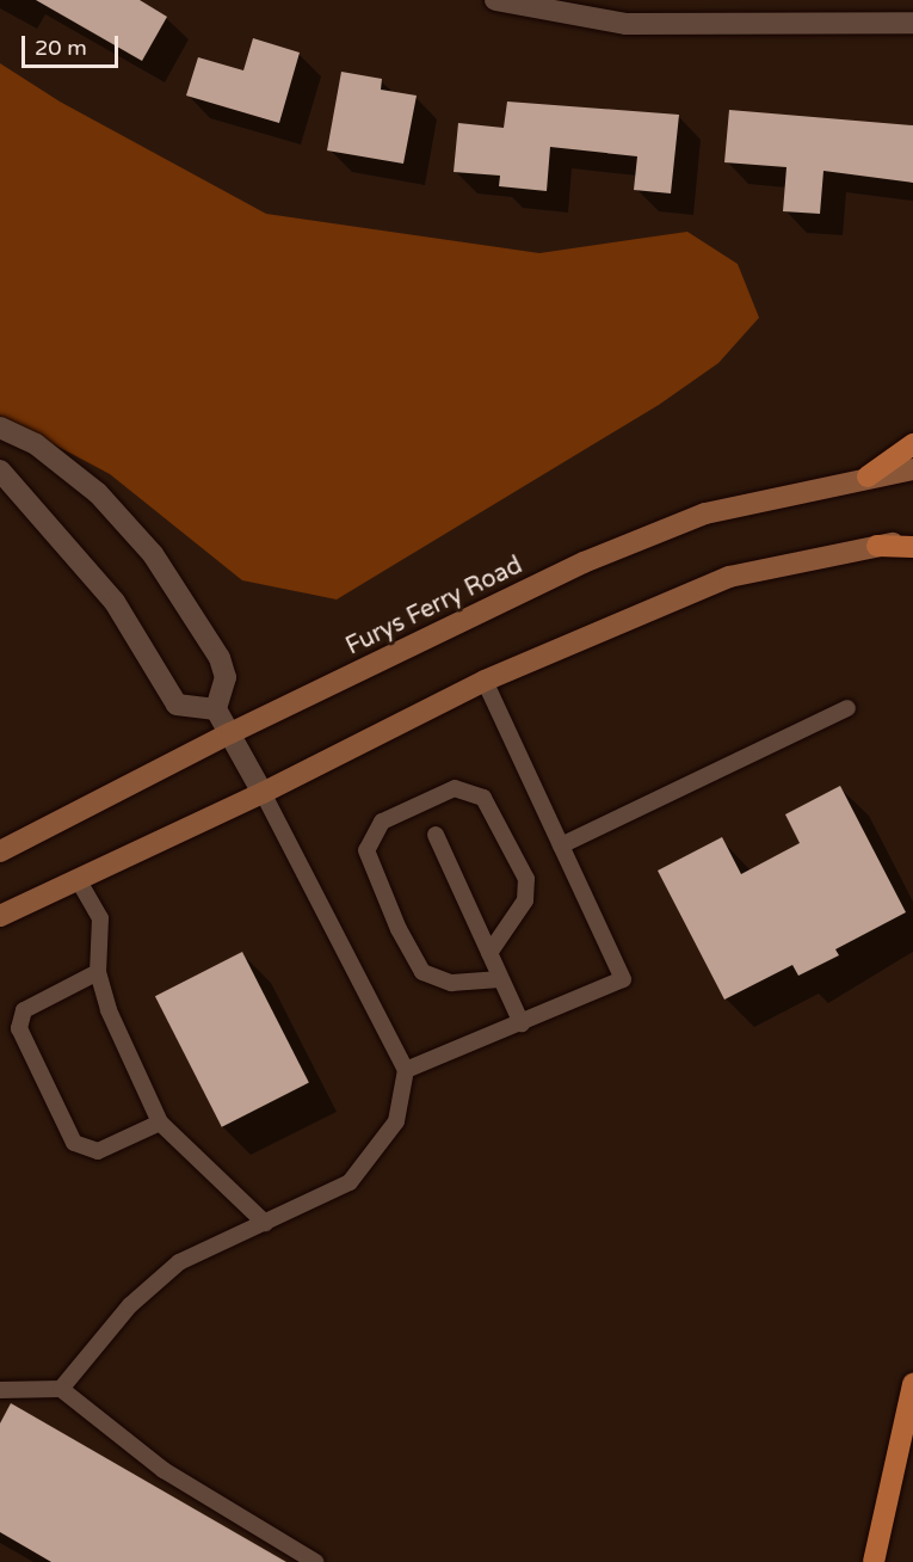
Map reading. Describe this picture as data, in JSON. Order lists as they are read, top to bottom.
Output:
{
  "streets": {
    "main road": ["Furys Ferry Road"]
  },
  "scale_bar": "20 m"
}
